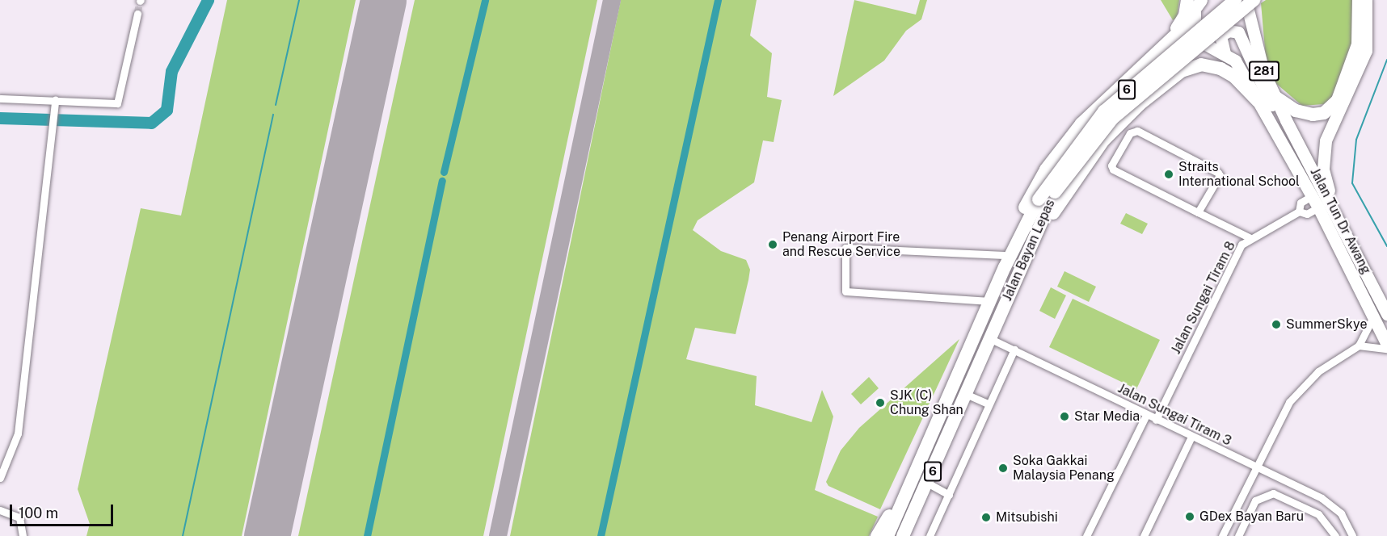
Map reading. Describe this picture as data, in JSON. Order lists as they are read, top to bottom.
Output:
{
  "streets": {
    "highway": ["6", "Jalan Bayan Lepas"],
    "main road": ["281", "Jalan Tun Dr Awang"],
    "street": ["Jalan Sungai Tiram 8", "Jalan Sungai Tiram 3"]
  },
  "crossings": [
    ["Jalan Tun Dr Awang", "Jalan Sungai Tiram 8"],
    ["Jalan Bayan Lepas", "Jalan Sungai Tiram 3"],
    ["Jalan Sungai Tiram 8", "Jalan Sungai Tiram 3"]
  ],
  "places": [
    "Straits International School",
    "Penang Airport Fire and Rescue Service",
    "SummerSkye",
    "SJK (C) Chung Shan",
    "Star Media",
    "Soka Gakkai Malaysia Penang",
    "GDex Bayan Baru",
    "Mitsubishi"
  ],
  "scale_bar": "100 m"
}
